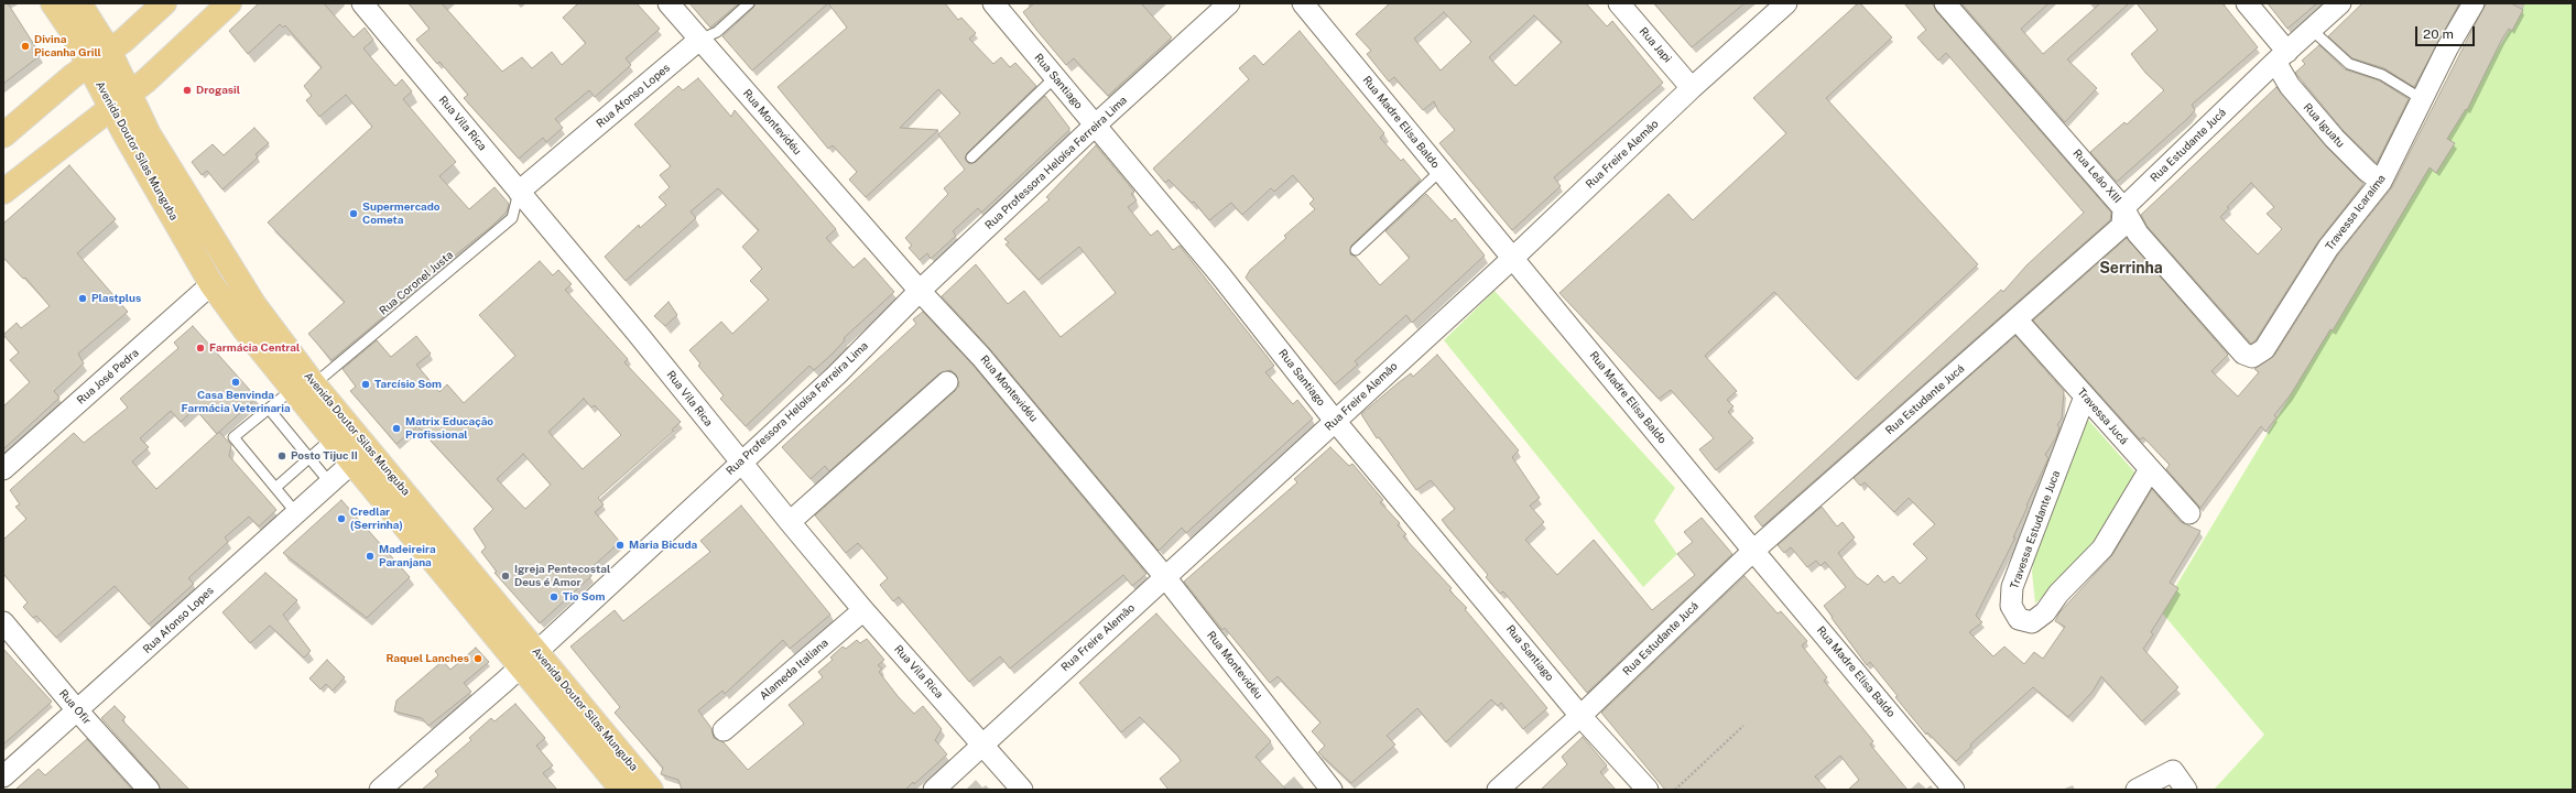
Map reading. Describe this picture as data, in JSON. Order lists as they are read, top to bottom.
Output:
{
  "streets": {
    "main road": ["Avenida Doutor Silas Munguba"],
    "street": [
      "Rua Japi",
      "Rua Santiago",
      "Rua Afonso Lopes",
      "Rua Montevidéu",
      "Rua Madre Elisa Baldo",
      "Rua Vila Rica",
      "Rua Iguatu",
      "Rua Estudante Jucá",
      "Rua Freire Alemão",
      "Rua Professora Heloísa Ferreira Lima",
      "Rua Leão XIII",
      "Travessa Icaraíma",
      "Rua José Pedra",
      "Travessa Jucá",
      "Travessa Estudante Juca",
      "Alameda Italiana",
      "Rua Ofir"
    ],
    "lane": ["Rua Coronel Justa"]
  },
  "crossings": [
    ["Rua Japi", "Rua Freire Alemão"],
    ["Rua Santiago", "Rua Estudante Jucá"],
    ["Rua Santiago", "Rua Freire Alemão"],
    ["Rua Santiago", "Rua Professora Heloísa Ferreira Lima"],
    ["Rua Afonso Lopes", "Rua Montevidéu"],
    ["Rua Afonso Lopes", "Rua Vila Rica"],
    ["Rua Afonso Lopes", "Avenida Doutor Silas Munguba"],
    ["Rua Afonso Lopes", "Rua Coronel Justa"],
    ["Rua Afonso Lopes", "Rua Ofir"],
    ["Rua Montevidéu", "Rua Freire Alemão"],
    ["Rua Montevidéu", "Rua Professora Heloísa Ferreira Lima"],
    ["Rua Madre Elisa Baldo", "Rua Estudante Jucá"],
    ["Rua Madre Elisa Baldo", "Rua Freire Alemão"],
    ["Rua Vila Rica", "Rua Freire Alemão"],
    ["Rua Vila Rica", "Rua Professora Heloísa Ferreira Lima"],
    ["Rua Vila Rica", "Rua Coronel Justa"],
    ["Rua Vila Rica", "Alameda Italiana"],
    ["Rua Iguatu", "Rua Estudante Jucá"],
    ["Rua Iguatu", "Travessa Icaraíma"],
    ["Rua Estudante Jucá", "Rua Leão XIII"],
    ["Rua Estudante Jucá", "Travessa Jucá"],
    ["Avenida Doutor Silas Munguba", "Rua Professora Heloísa Ferreira Lima"],
    ["Avenida Doutor Silas Munguba", "Rua Coronel Justa"],
    ["Avenida Doutor Silas Munguba", "Rua José Pedra"],
    ["Rua Leão XIII", "Travessa Icaraíma"],
    ["Travessa Jucá", "Travessa Estudante Juca"]
  ],
  "districts": ["Serrinha"],
  "places": [
    "Divina Picanha Grill",
    "Drogasil",
    "Supermercado Cometa",
    "Plastplus",
    "Farmácia Central",
    "Casa Benvinda Farmácia Veterinaria",
    "Tarcísio Som",
    "Matrix Educação Profissional",
    "Posto Tijuc II",
    "Credlar (Serrinha)",
    "Maria Bicuda",
    "Madeireira Paranjana",
    "Igreja Pentecostal Deus é Amor",
    "Tio Som",
    "Raquel Lanches"
  ],
  "scale_bar": "20 m"
}
